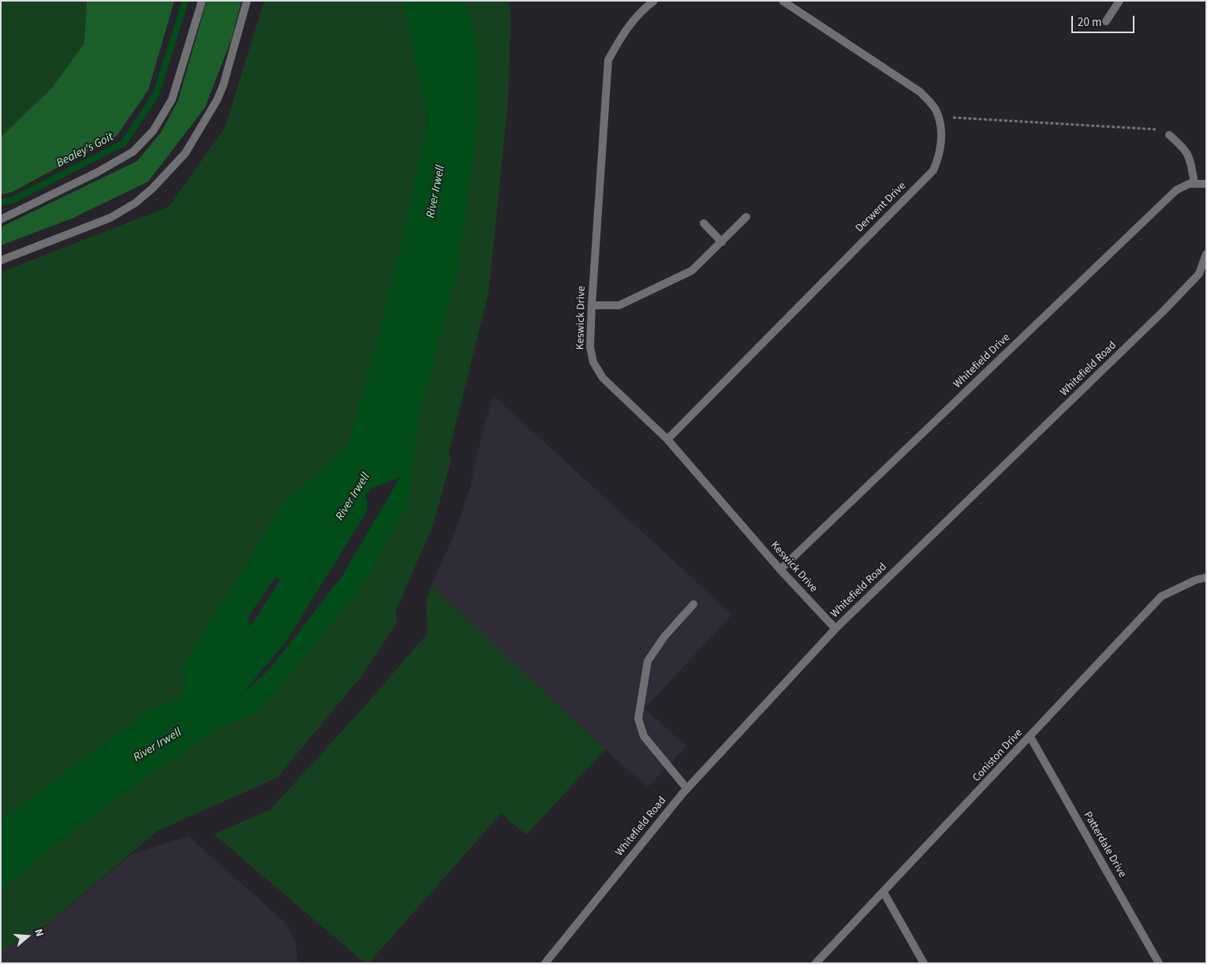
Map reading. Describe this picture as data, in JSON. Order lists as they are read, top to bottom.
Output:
{
  "streets": {
    "street": [
      "Derwent Drive",
      "Keswick Drive",
      "Whitefield Drive",
      "Whitefield Road",
      "Coniston Drive",
      "Patterdale Drive"
    ]
  },
  "crossings": [
    ["Derwent Drive", "Keswick Drive"],
    ["Keswick Drive", "Whitefield Drive"],
    ["Keswick Drive", "Whitefield Road"],
    ["Coniston Drive", "Patterdale Drive"]
  ],
  "water": ["Bealey's Goit", "River Irwell"],
  "scale_bar": "20 m",
  "north": "right"
}
